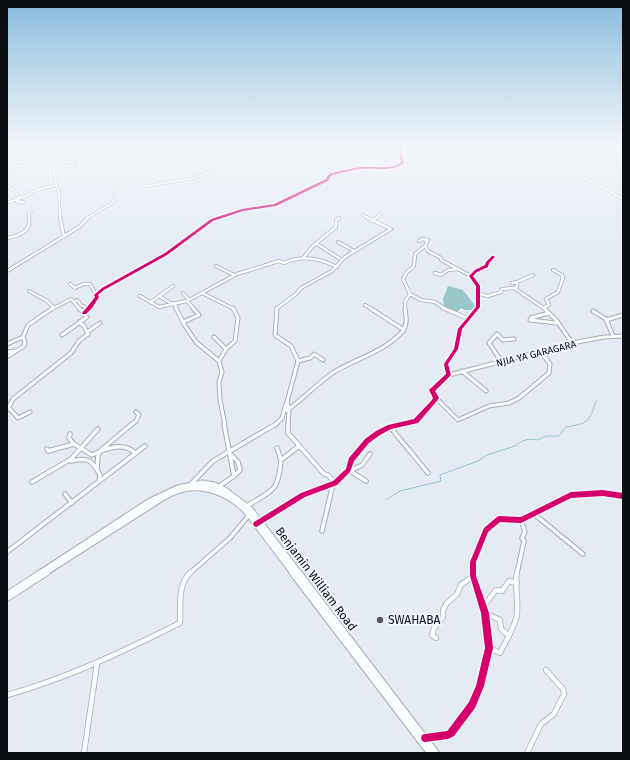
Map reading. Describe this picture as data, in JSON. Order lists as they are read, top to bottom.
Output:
{
  "streets": {
    "main road": ["Benjamin William Road"],
    "street": ["NJIA YA GARAGARA"]
  },
  "places": ["SWAHABA"]
}
